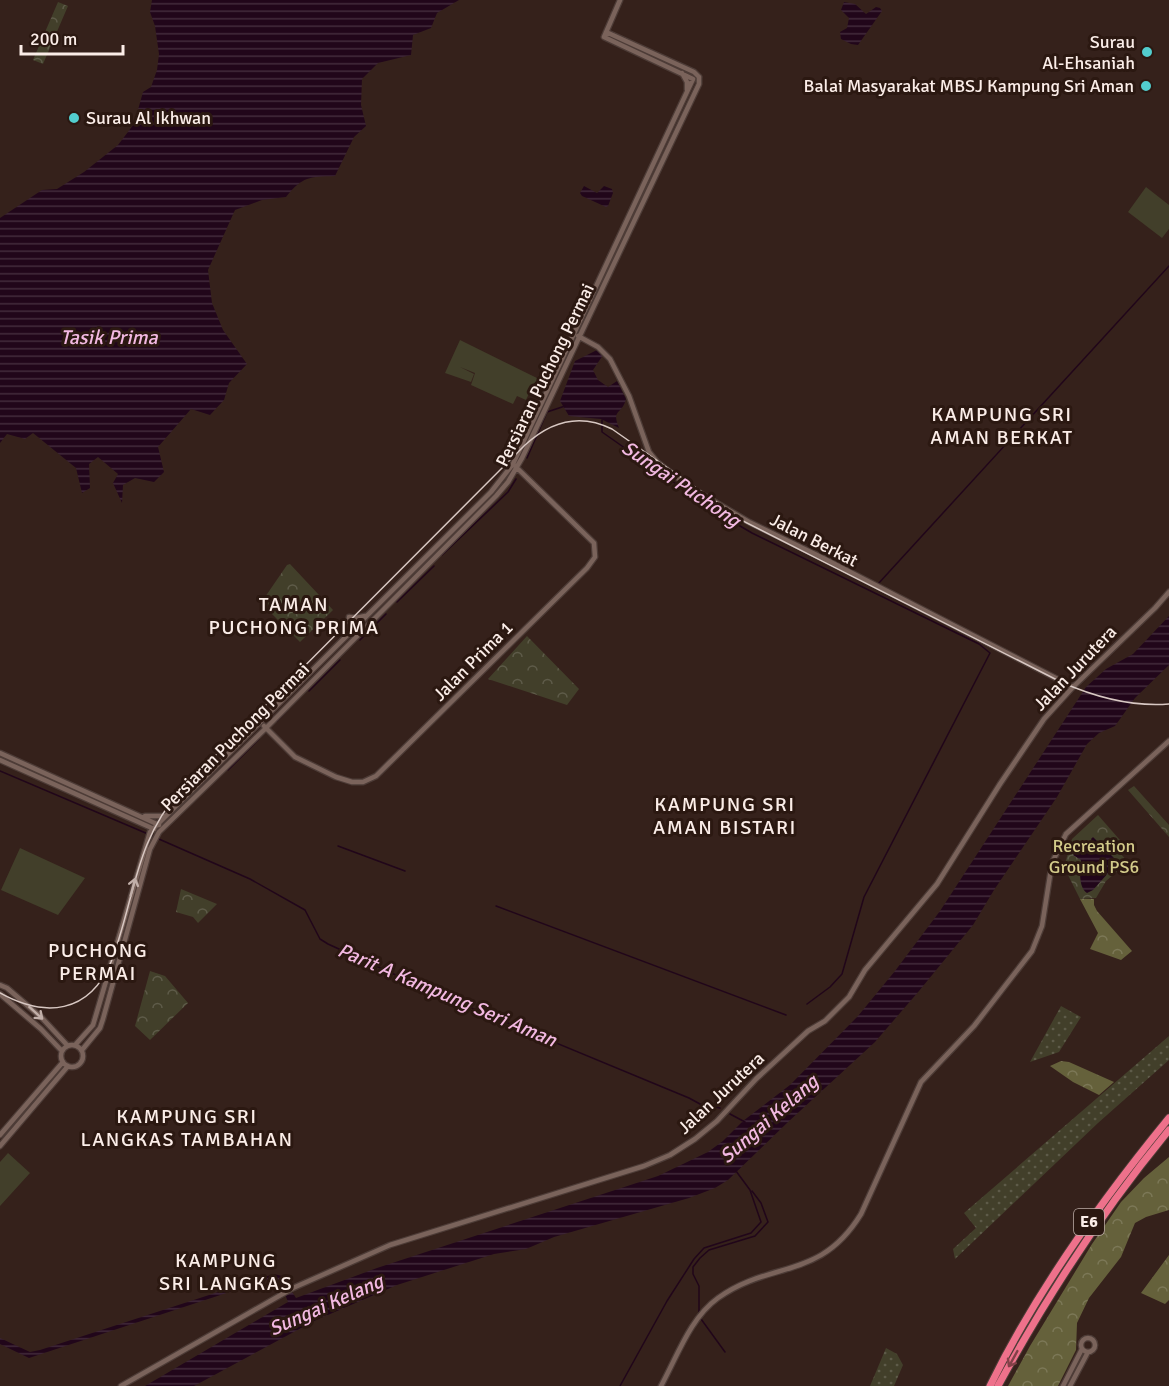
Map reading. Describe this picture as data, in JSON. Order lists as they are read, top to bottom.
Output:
{
  "streets": {
    "highway": ["E6"],
    "street": [
      "Persiaran Puchong Permai",
      "Jalan Berkat",
      "Jalan Prima 1",
      "Jalan Jurutera"
    ]
  },
  "crossings": [
    ["Persiaran Puchong Permai", "Jalan Berkat"],
    ["Persiaran Puchong Permai", "Jalan Prima 1"],
    ["Jalan Berkat", "Jalan Jurutera"]
  ],
  "districts": [
    "KAMPUNG SRI AMAN BERKAT",
    "TAMAN PUCHONG PRIMA",
    "KAMPUNG SRI AMAN BISTARI",
    "PUCHONG PERMAI",
    "KAMPUNG SRI LANGKAS TAMBAHAN",
    "KAMPUNG SRI LANGKAS"
  ],
  "water": [
    "Tasik Prima",
    "Sungai Puchong",
    "Parit A Kampung Seri Aman",
    "Sungai Kelang"
  ],
  "parks": ["Recreation Ground PS6"],
  "places": ["Surau Al-Ehsaniah", "Balai Masyarakat MBSJ Kampung Sri Aman", "Surau Al Ikhwan"],
  "scale_bar": "200 m"
}
